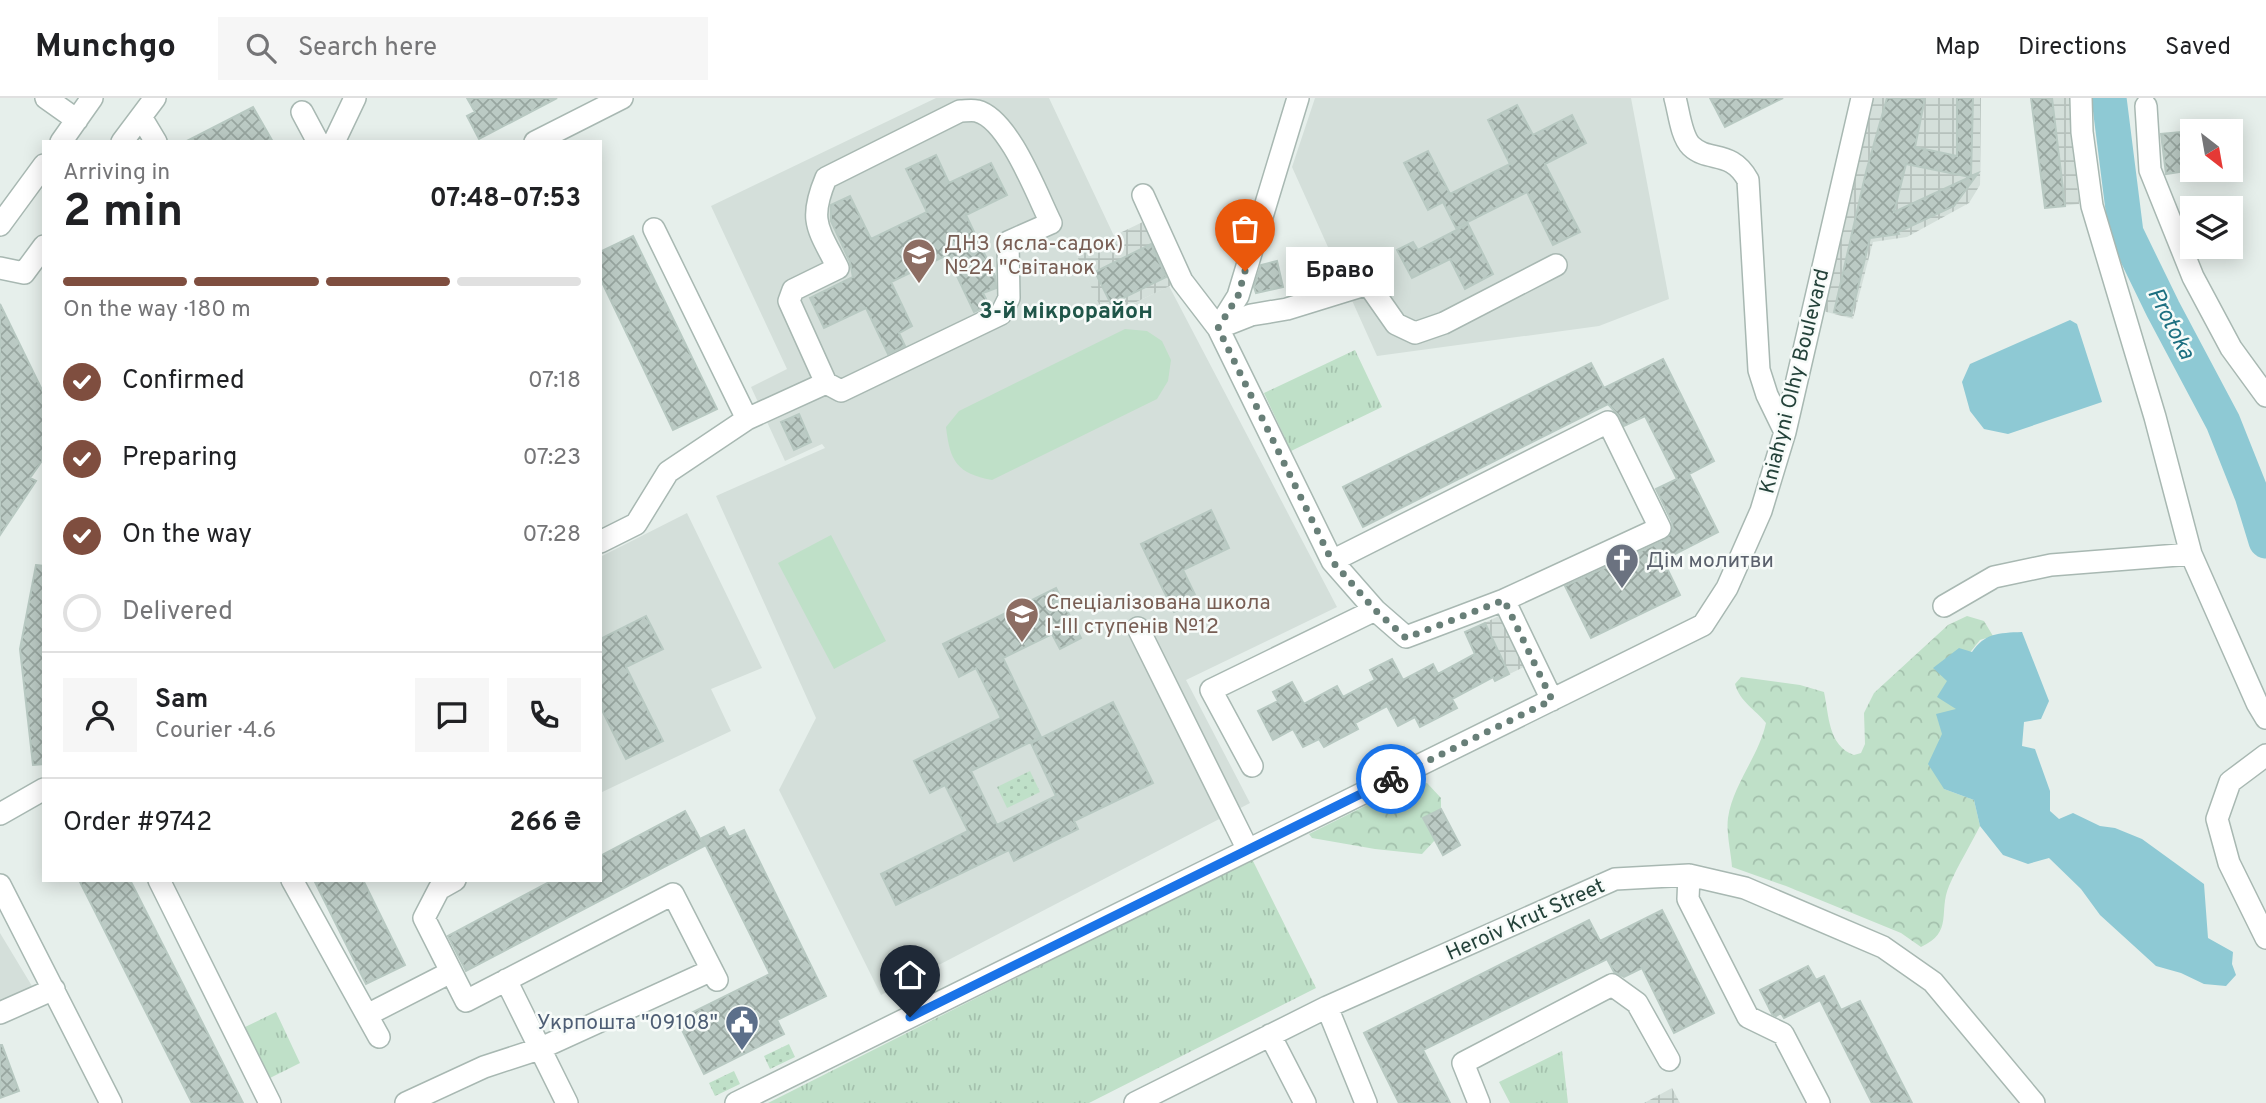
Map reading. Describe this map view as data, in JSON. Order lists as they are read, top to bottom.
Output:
{
  "streets": {
    "street": ["Kniahyni Olhy Boulevard", "Heroiv Krut Street"]
  },
  "districts": ["3-й мікрорайон"],
  "water": ["Protoka"],
  "places": {
    "other": ["Браво"],
    "school or university": ["ДНЗ (ясла-садок) №24 \"Світанок", "Спеціалізована школа І-ІІІ ступенів №12"],
    "church": ["Дім молитви"],
    "public building": ["Укрпошта \"09108\""]
  },
  "north": "bottom right",
  "page": {
    "header": "Munchgo",
    "search": "Search here",
    "nav": ["Map", "Directions", "Saved"],
    "heading": ["2 min", "Arriving in", "07:48–07:53"],
    "panel": [
      "Sam",
      "Courier · 4.6",
      "Order #9742",
      "266 ₴"
    ],
    "bubble": "Браво",
    "bar": "On the way · 180 m",
    "list": [
      ["Confirmed", "07:18"],
      ["Preparing", "07:23"],
      ["On the way", "07:28"],
      "Delivered"
    ]
  }
}
